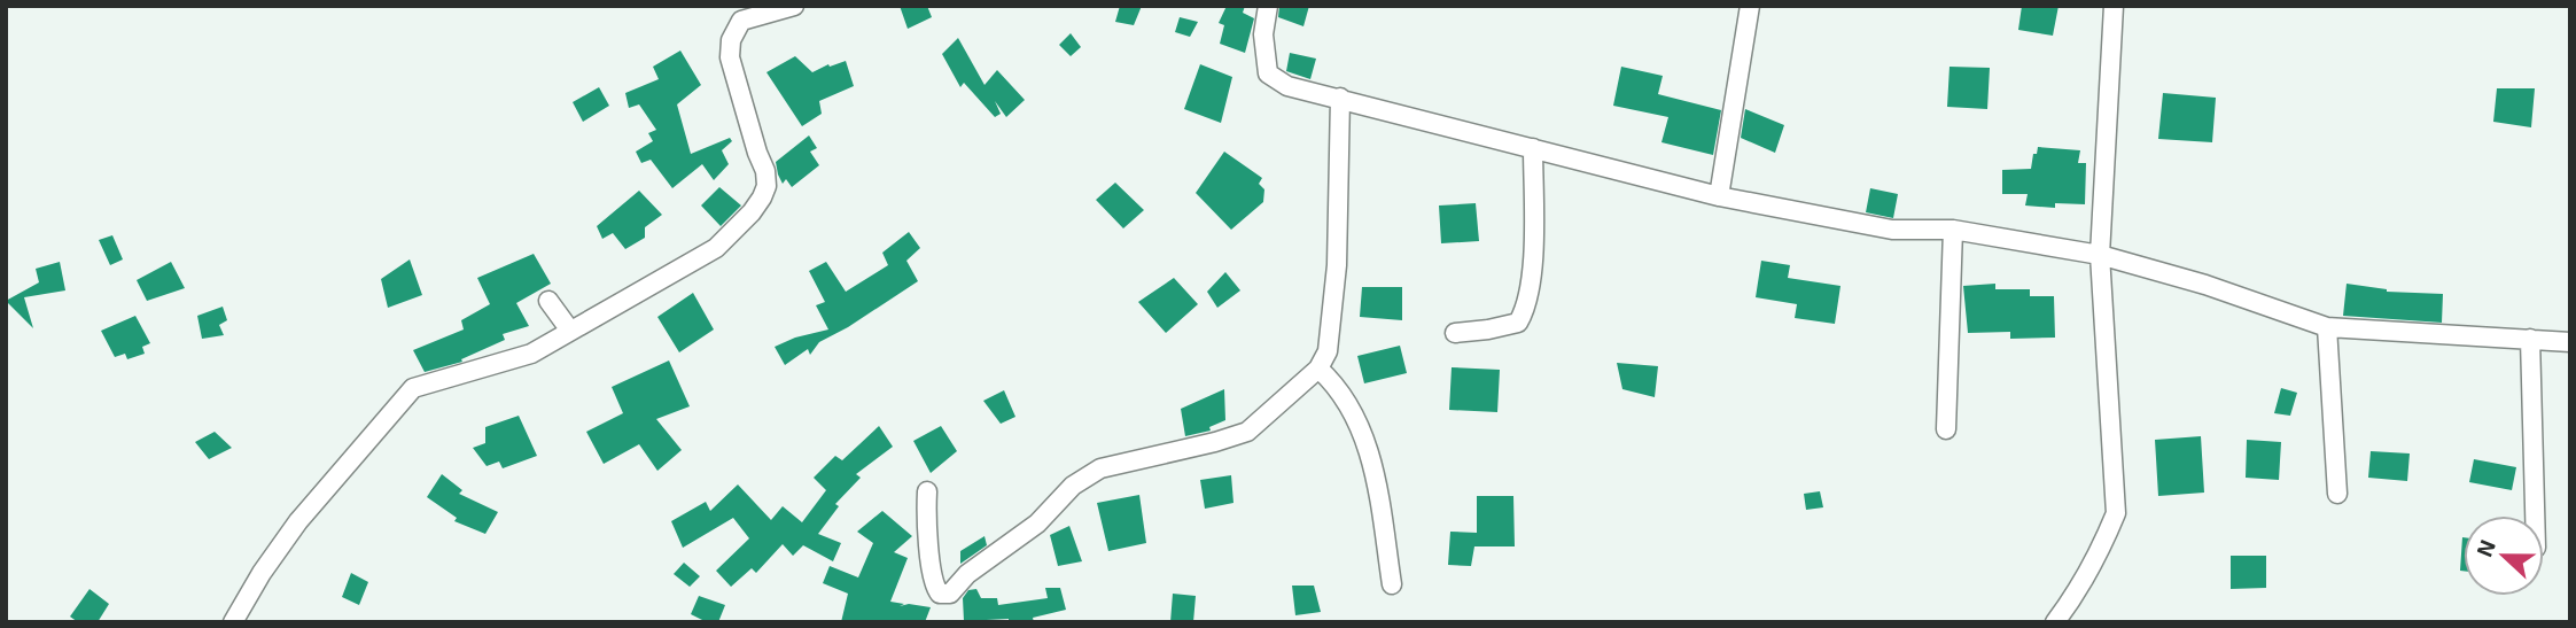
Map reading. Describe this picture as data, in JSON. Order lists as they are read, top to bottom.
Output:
{
  "north": "left"
}
